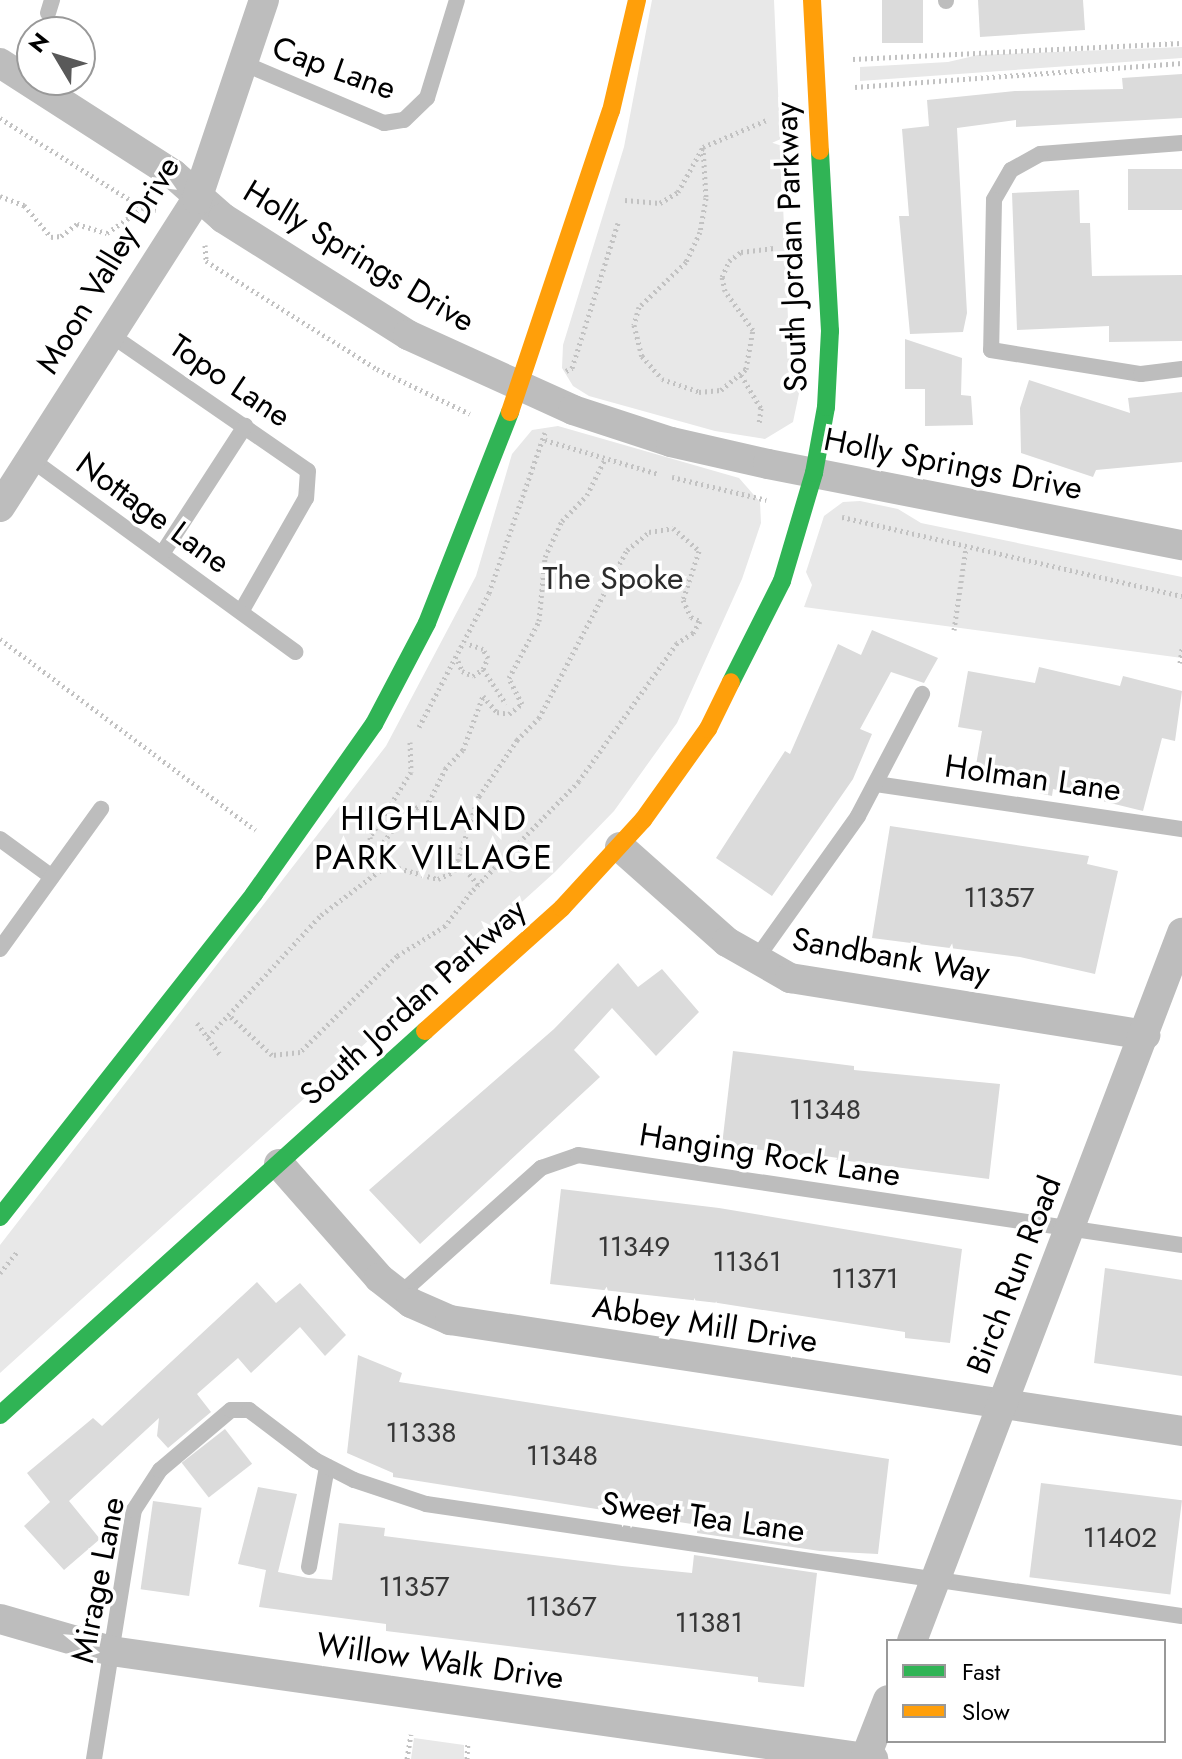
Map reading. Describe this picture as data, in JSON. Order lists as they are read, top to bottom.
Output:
{
  "streets": {
    "street": [
      "South Jordan Parkway",
      "Holly Springs Drive",
      "Moon Valley Drive",
      "Sandbank Way",
      "Birch Run Road",
      "Abbey Mill Drive",
      "Willow Walk Drive"
    ],
    "lane": [
      "Cap Lane",
      "Topo Lane",
      "Nottage Lane",
      "Holman Lane",
      "Hanging Rock Lane",
      "Sweet Tea Lane",
      "Mirage Lane"
    ]
  },
  "crossings": [
    ["Cap Lane", "Moon Valley Drive"],
    ["South Jordan Parkway", "Holly Springs Drive"],
    ["South Jordan Parkway", "Sandbank Way"],
    ["South Jordan Parkway", "Abbey Mill Drive"],
    ["Holly Springs Drive", "Moon Valley Drive"],
    ["Moon Valley Drive", "Topo Lane"],
    ["Moon Valley Drive", "Nottage Lane"],
    ["Topo Lane", "Nottage Lane"],
    ["Holman Lane", "Sandbank Way"],
    ["Sandbank Way", "Birch Run Road"],
    ["Hanging Rock Lane", "Birch Run Road"],
    ["Hanging Rock Lane", "Abbey Mill Drive"],
    ["Birch Run Road", "Abbey Mill Drive"],
    ["Birch Run Road", "Sweet Tea Lane"],
    ["Sweet Tea Lane", "Mirage Lane"],
    ["Mirage Lane", "Willow Walk Drive"]
  ],
  "districts": ["HIGHLAND PARK VILLAGE"],
  "parks": ["The Spoke"],
  "house_numbers": [
    "11357",
    "11348",
    "11349",
    "11361",
    "11371",
    "11338",
    "11348",
    "11402",
    "11357",
    "11367",
    "11381"
  ],
  "legend": ["Fast", "Slow"],
  "north": "top left"
}
